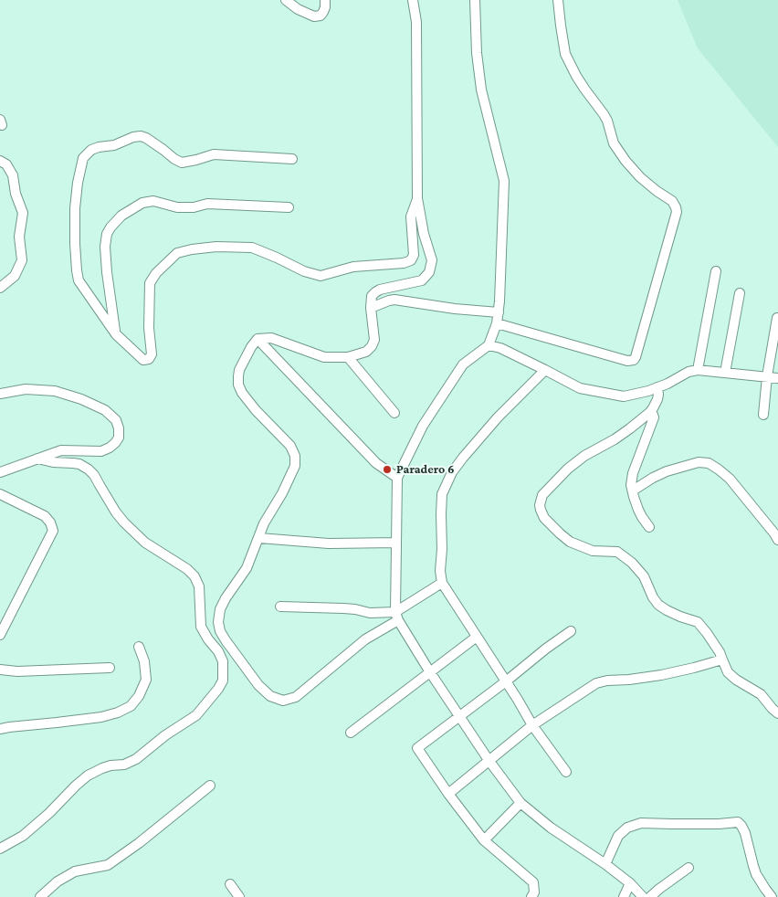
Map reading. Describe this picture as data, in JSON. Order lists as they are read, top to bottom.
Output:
{
  "places": ["Paradero 6"]
}
